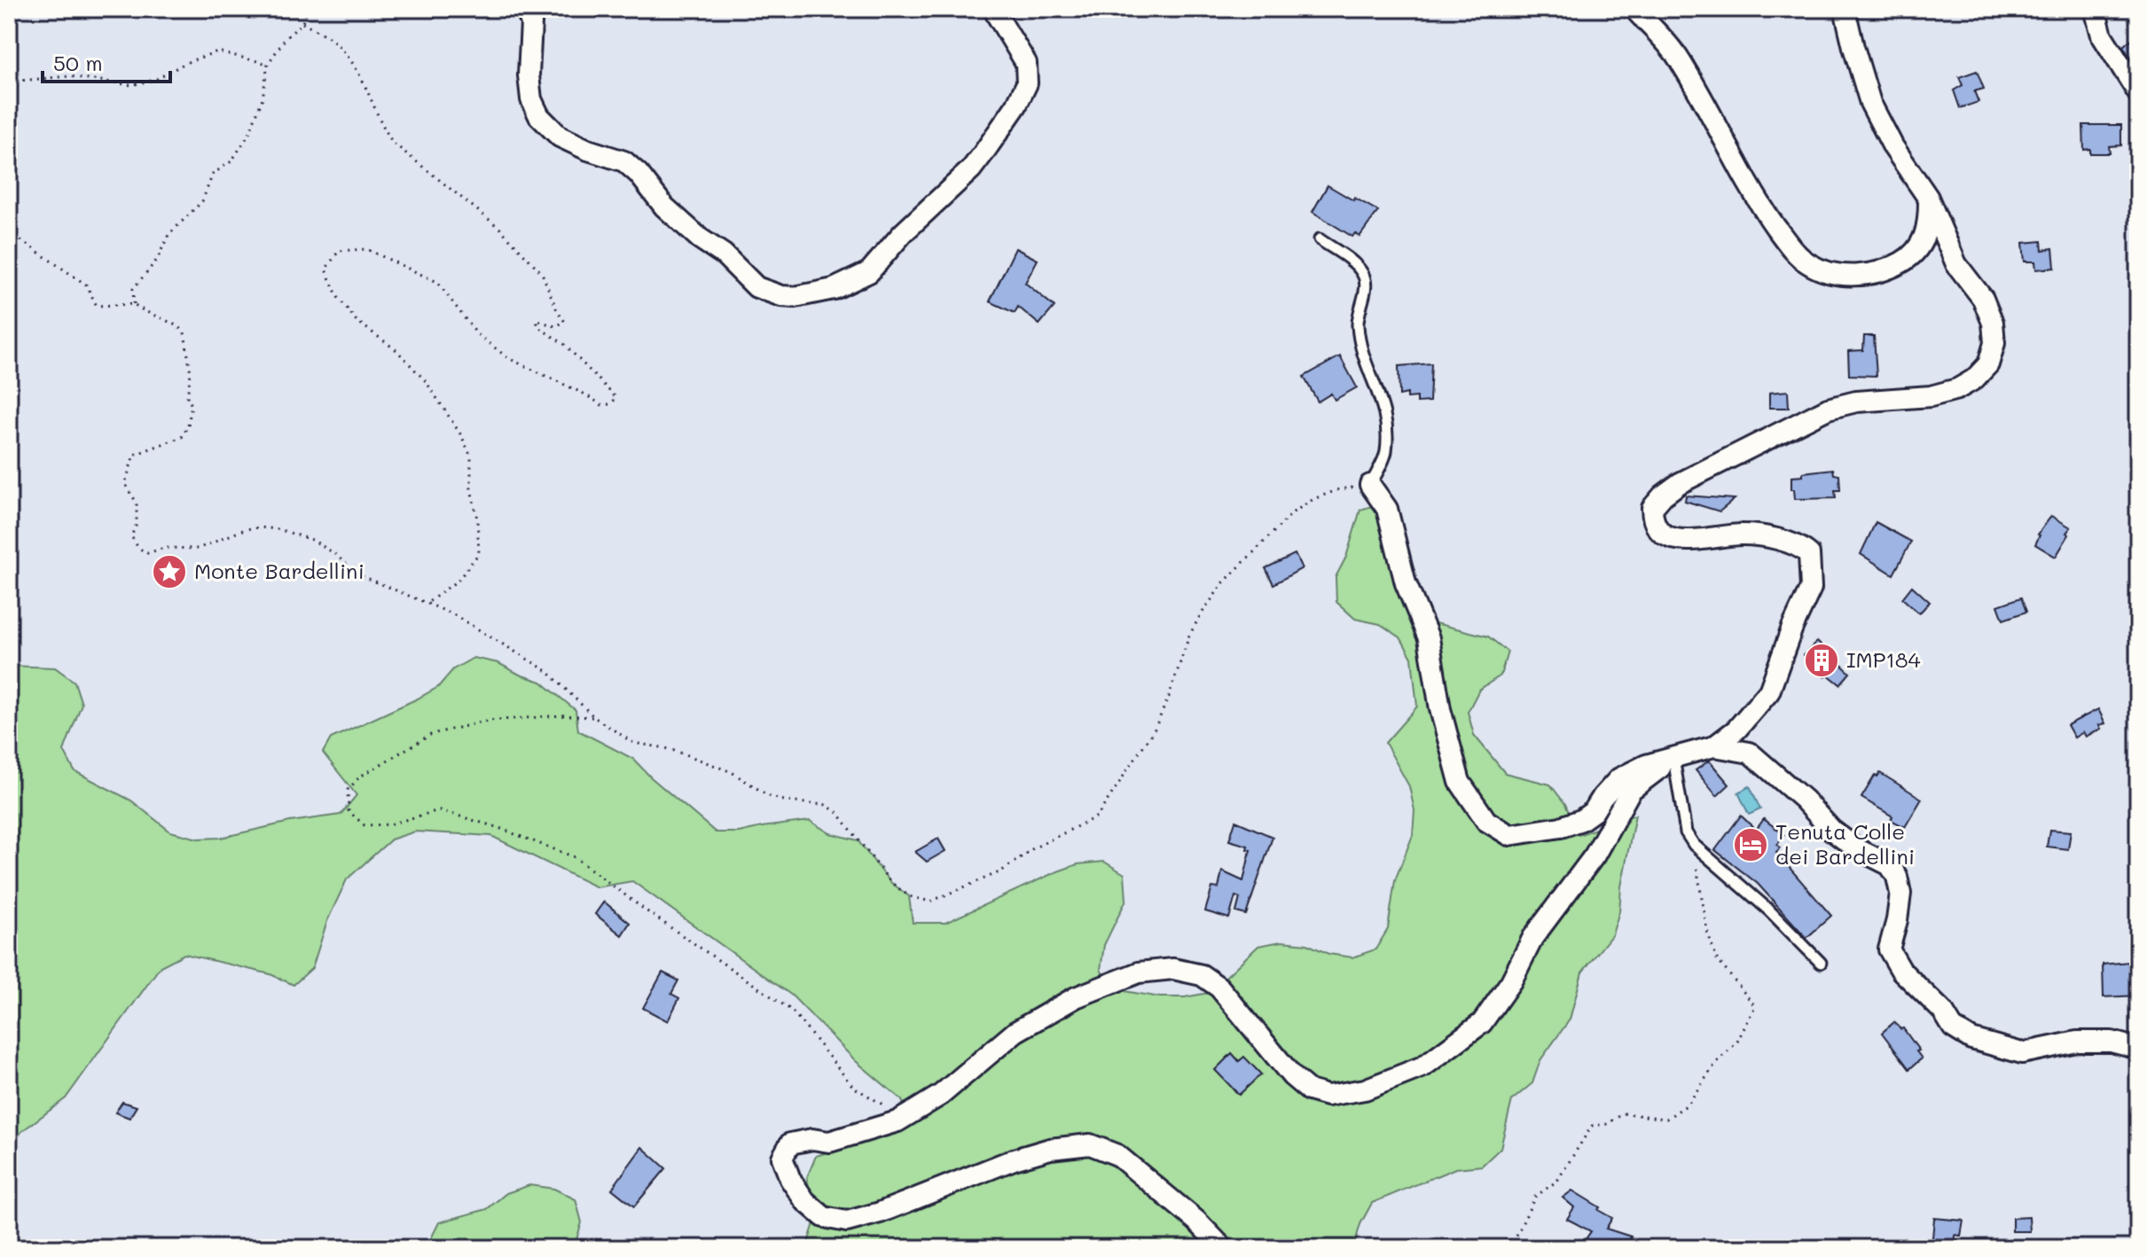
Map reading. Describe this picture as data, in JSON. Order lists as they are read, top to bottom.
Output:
{
  "places": {
    "place": ["Monte Bardellini"],
    "building": ["IMP184"],
    "hotel": ["Tenuta Colle dei Bardellini"]
  },
  "scale_bar": "50 m"
}
